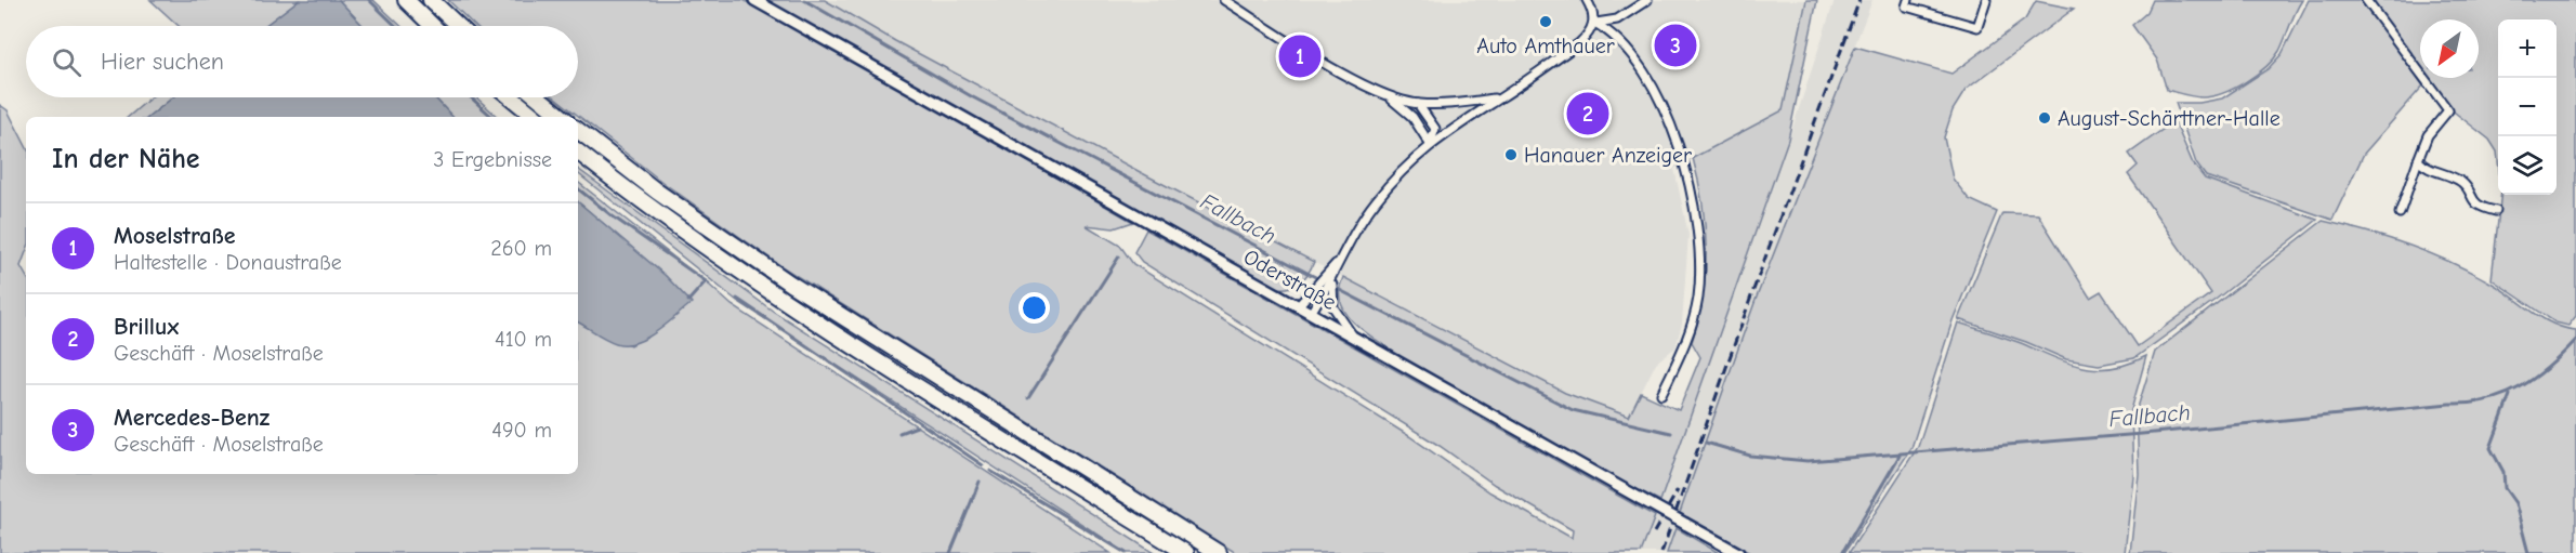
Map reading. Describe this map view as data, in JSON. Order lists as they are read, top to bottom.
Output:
{
  "streets": {
    "street": ["Oderstraße"]
  },
  "water": ["Fallbach"],
  "places": ["Auto Amthauer", "August-Schärttner-Halle", "Hanauer Anzeiger"],
  "north": "bottom left",
  "page": {
    "map_buttons": ["+", "−"],
    "pins": ["3", "1", "2"],
    "search": "Hier suchen",
    "heading": ["In der Nähe", "3 Ergebnisse"],
    "list": [
      {
        "mark": "1",
        "name": "Moselstraße",
        "note": "Haltestelle · Donaustraße",
        "value": "260 m"
      },
      {
        "mark": "2",
        "name": "Brillux",
        "note": "Geschäft · Moselstraße",
        "value": "410 m"
      },
      {
        "mark": "3",
        "name": "Mercedes-Benz",
        "note": "Geschäft · Moselstraße",
        "value": "490 m"
      }
    ]
  }
}
